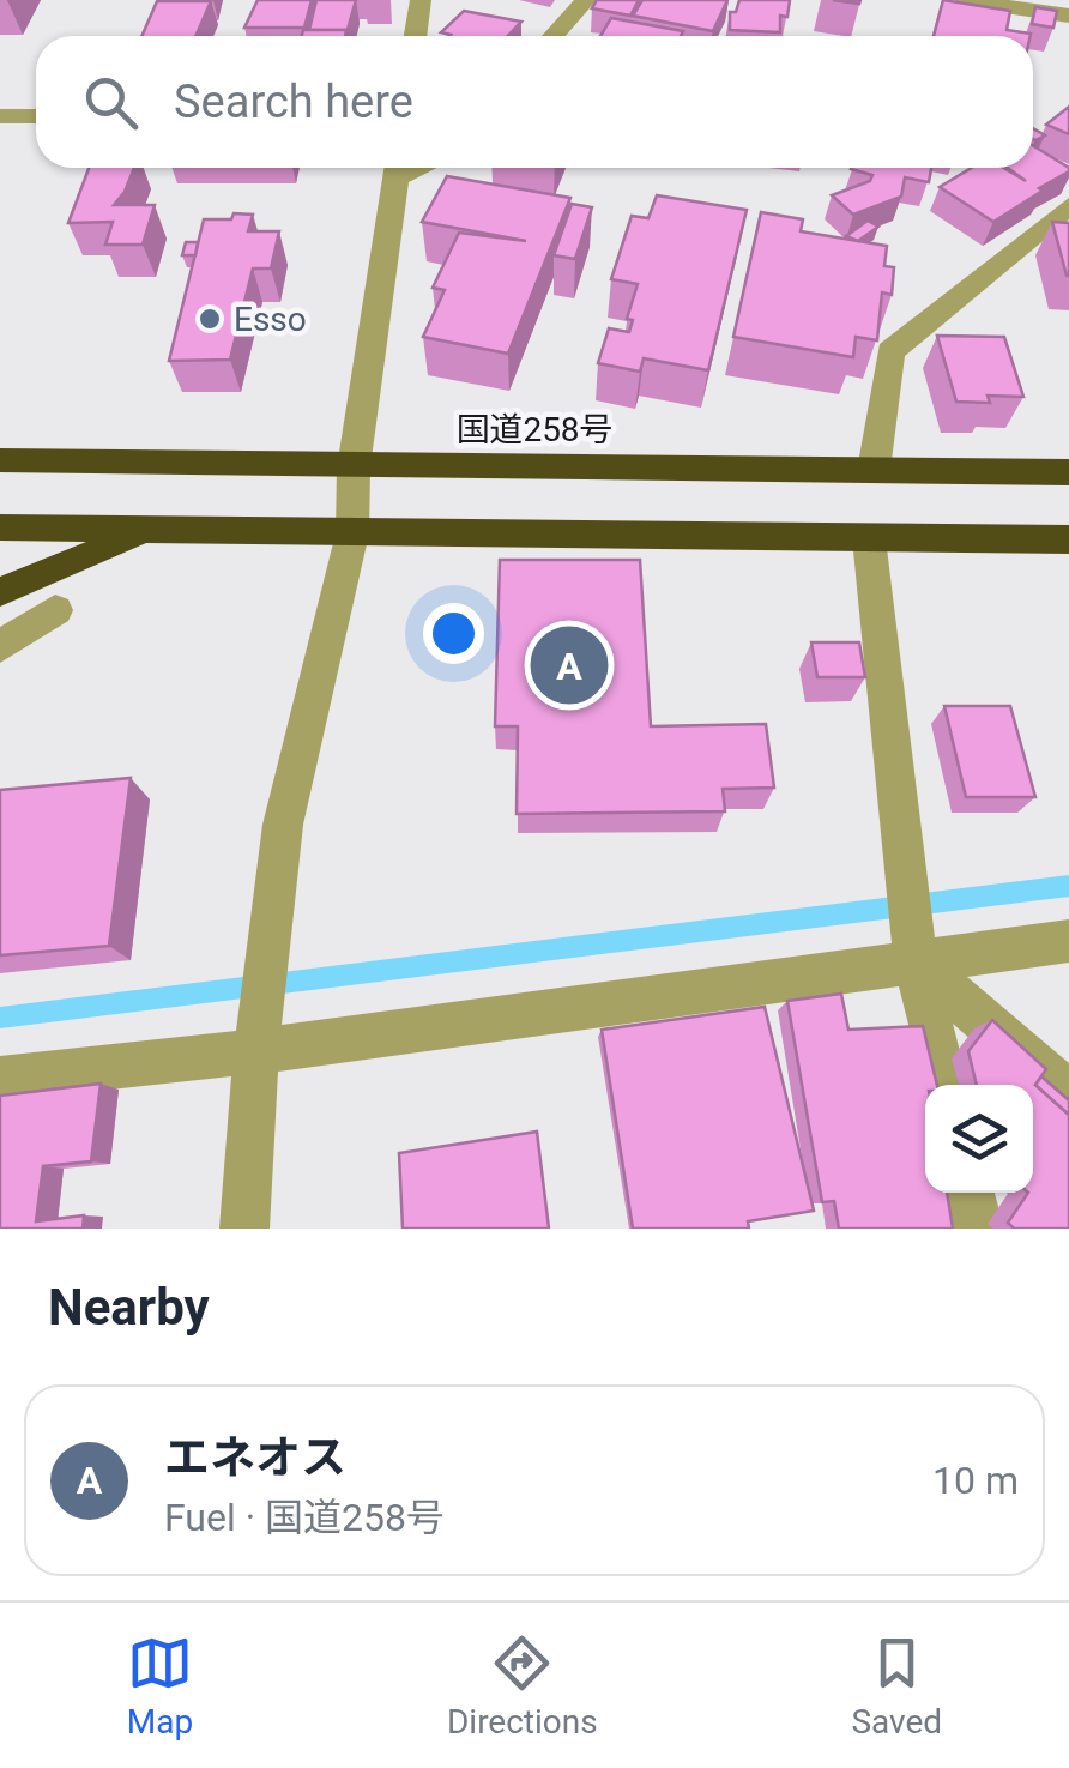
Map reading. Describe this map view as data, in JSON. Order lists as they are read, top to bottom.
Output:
{
  "streets": {
    "highway": ["国道258号"]
  },
  "places": ["Esso"],
  "page": {
    "search": "Search here",
    "pins": "A",
    "heading": "Nearby",
    "list": [
      {
        "mark": "A",
        "name": "エネオス",
        "note": "Fuel · 国道258号",
        "value": "10 m"
      }
    ],
    "nav": ["Map", "Directions", "Saved"]
  }
}
